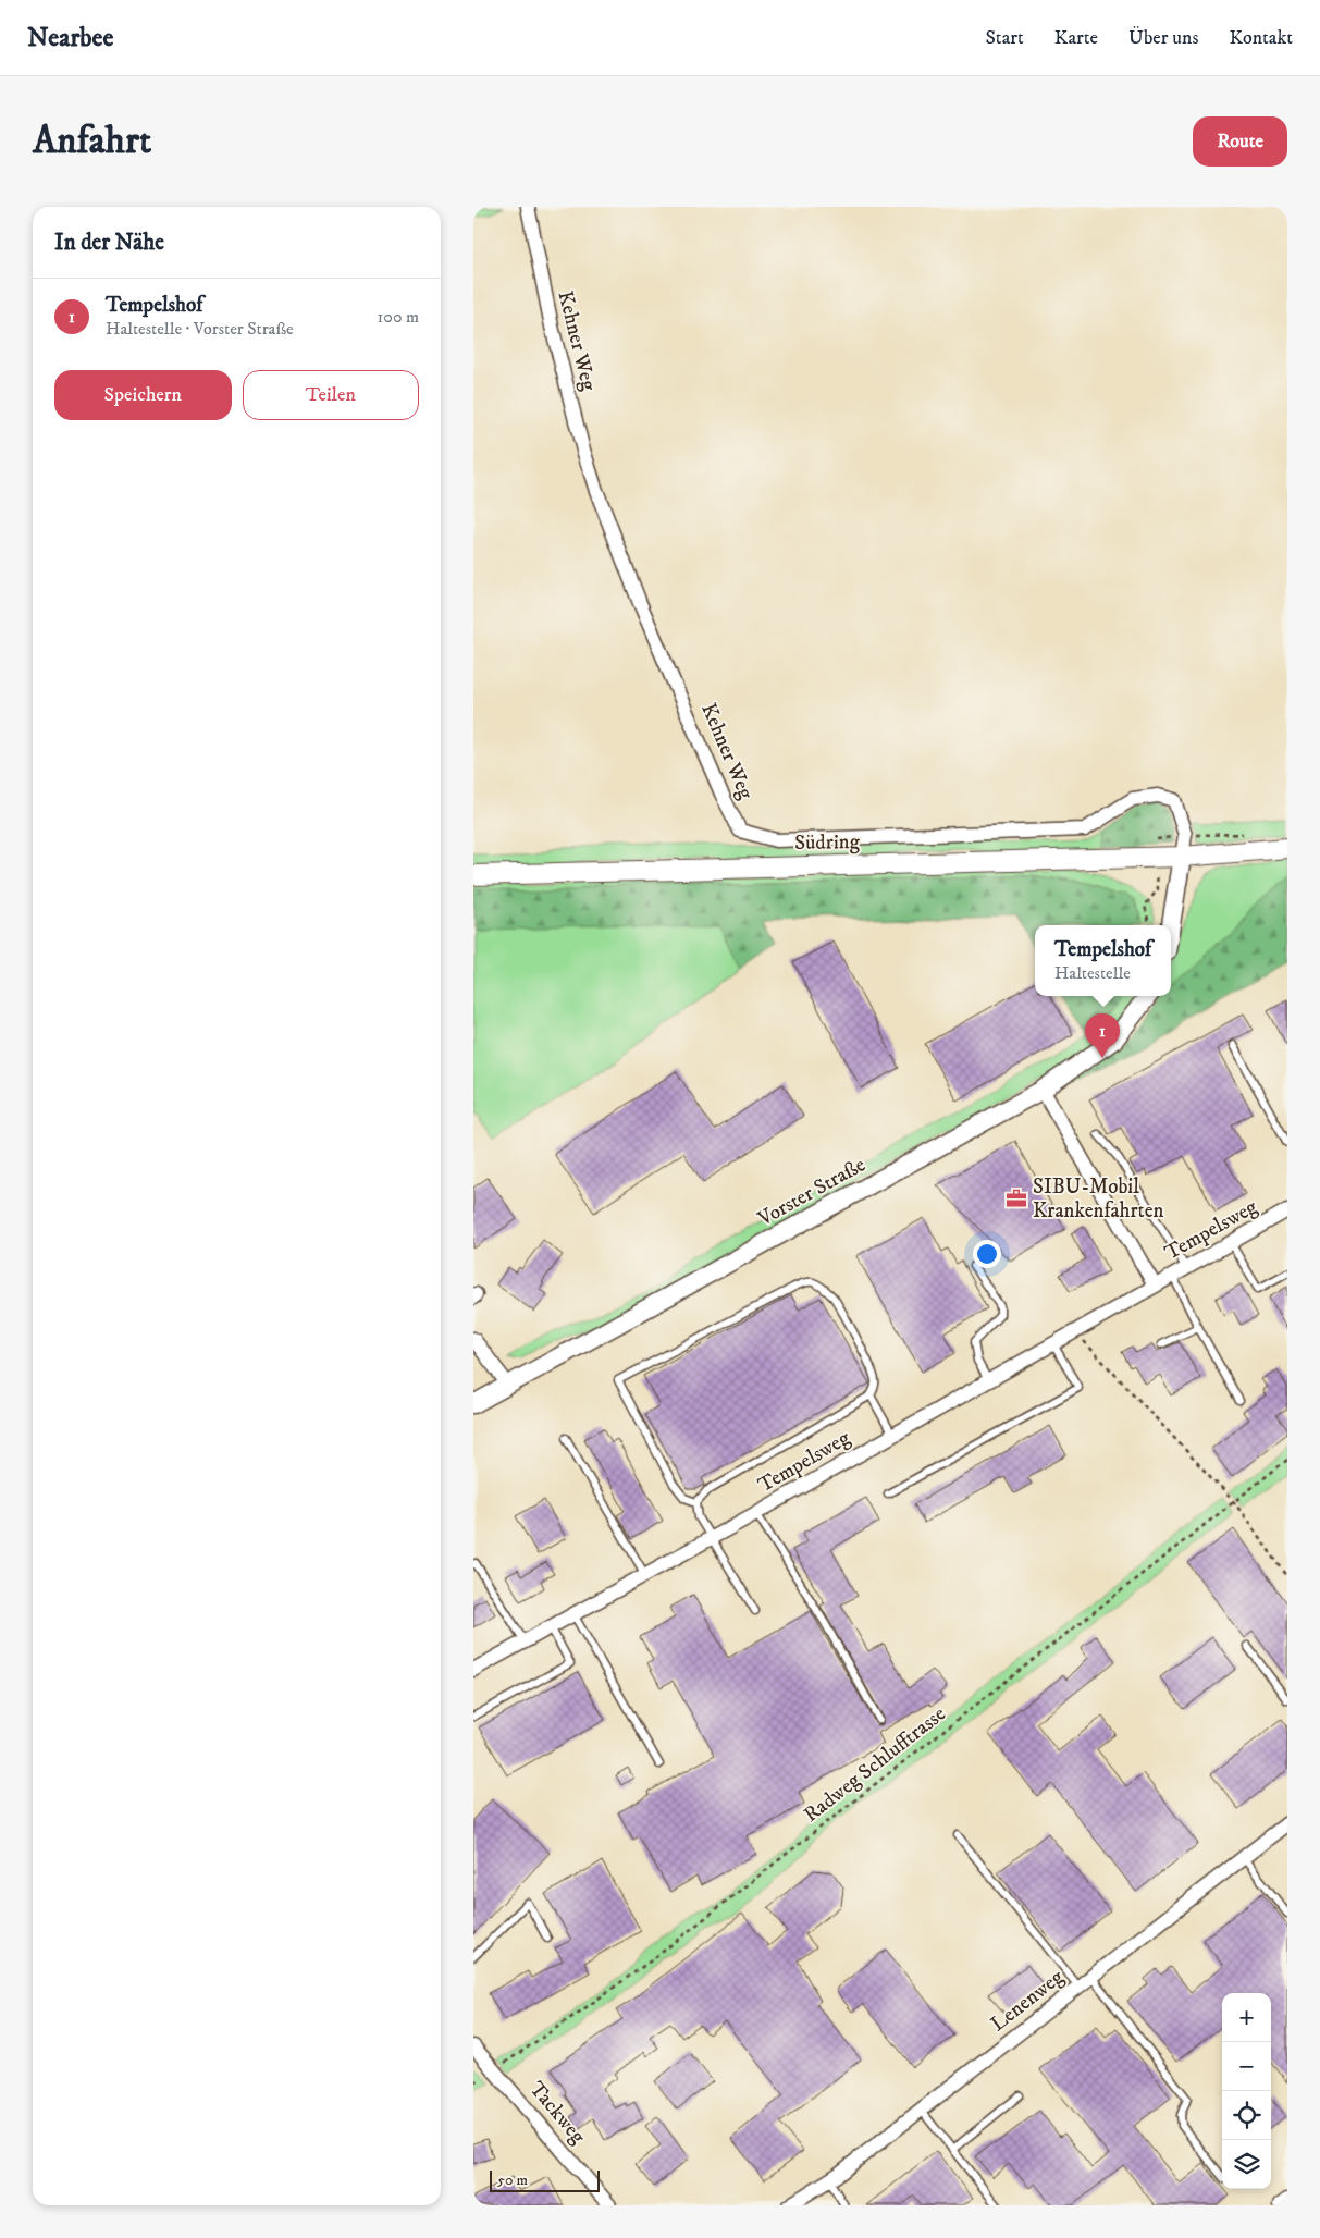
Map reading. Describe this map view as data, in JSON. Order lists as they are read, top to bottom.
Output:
{
  "streets": {
    "main road": ["Südring"],
    "street": [
      "Kehner Weg",
      "Vorster Straße",
      "Tempelsweg",
      "Lenenweg",
      "Tackweg"
    ],
    "path": ["Radweg Schlufftrasse"]
  },
  "crossings": [
    ["Kehner Weg", "Südring"],
    ["Vorster Straße", "Tempelsweg"],
    ["Radweg Schlufftrasse", "Tackweg"]
  ],
  "places": {
    "office": ["SIBU-Mobil Krankenfahrten"]
  },
  "scale_bar": "50 m",
  "page": {
    "header": "Nearbee",
    "nav": [
      "Start",
      "Karte",
      "Über uns",
      "Kontakt"
    ],
    "buttons": [
      "Route",
      ["Speichern", "Teilen"]
    ],
    "title": "Anfahrt",
    "heading": "In der Nähe",
    "list": [
      {
        "mark": "1",
        "name": "Tempelshof",
        "note": "Haltestelle · Vorster Straße",
        "value": "100 m"
      }
    ],
    "popup": ["Tempelshof", "Haltestelle"],
    "pins": "1",
    "map_buttons": ["+", "−"],
    "scale": "50 m"
  }
}
